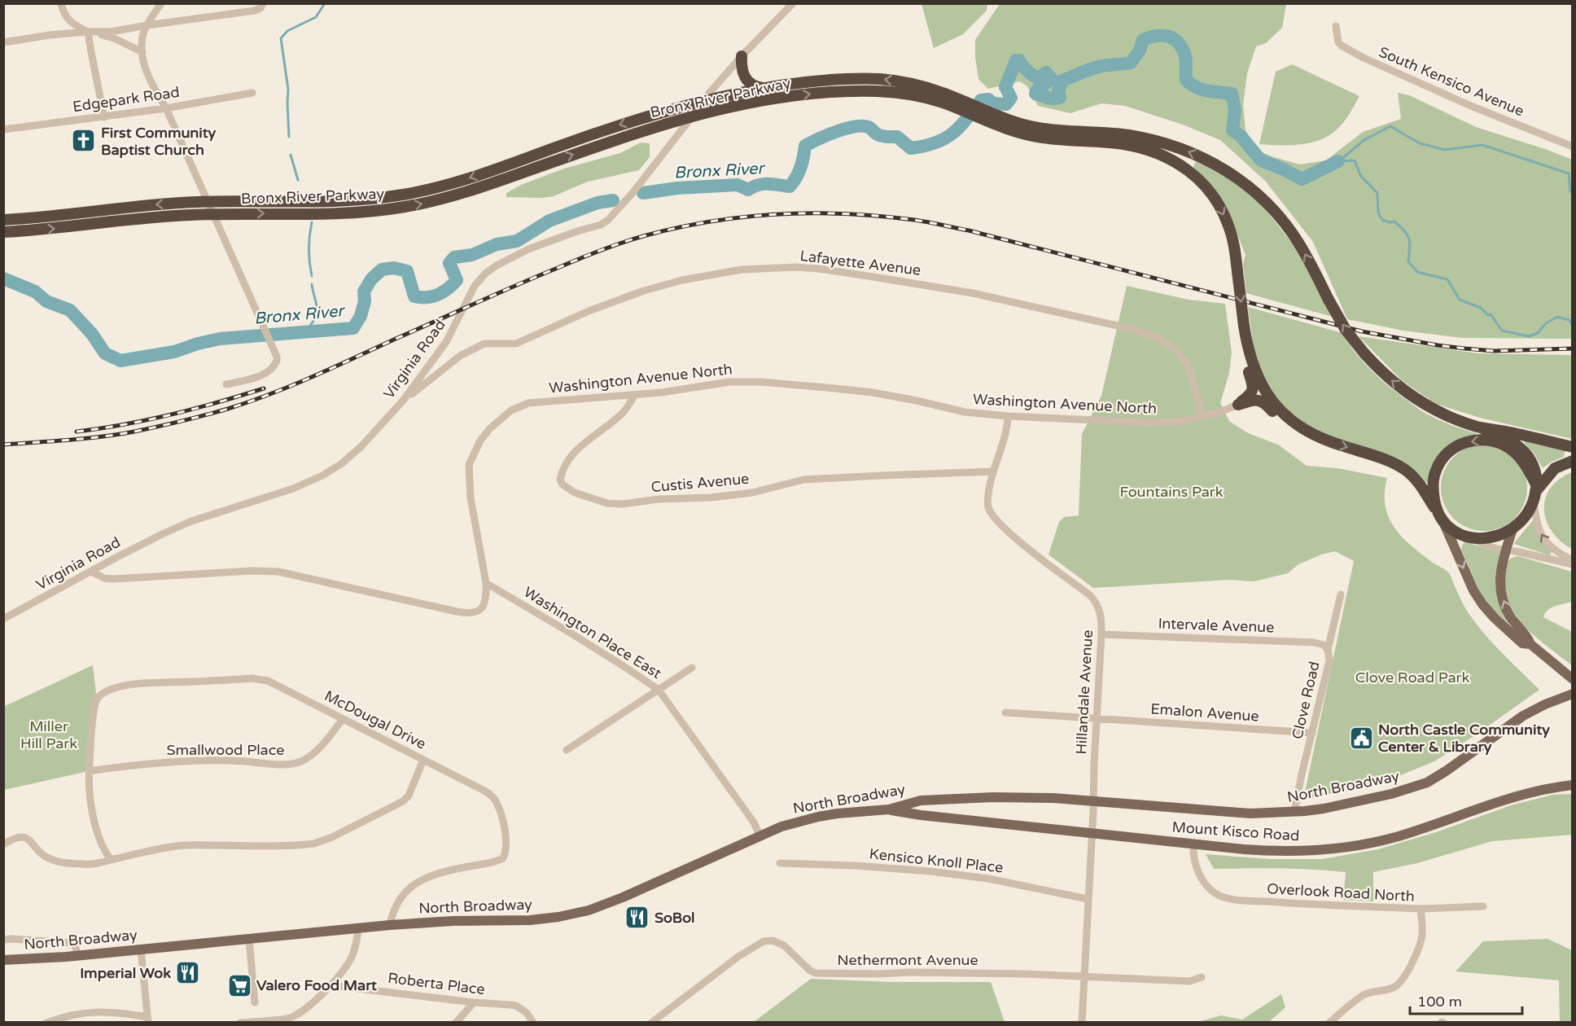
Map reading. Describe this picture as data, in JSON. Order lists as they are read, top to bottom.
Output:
{
  "streets": {
    "highway": ["Bronx River Parkway"],
    "main road": ["North Broadway", "Mount Kisco Road"],
    "street": [
      "South Kensico Avenue",
      "Edgepark Road",
      "Lafayette Avenue",
      "Virginia Road",
      "Washington Avenue North",
      "Custis Avenue",
      "Intervale Avenue",
      "Washington Place East",
      "Hillandale Avenue",
      "Clove Road",
      "Emalon Avenue",
      "McDougal Drive",
      "Smallwood Place",
      "Kensico Knoll Place",
      "Overlook Road North",
      "Nethermont Avenue",
      "Roberta Place"
    ]
  },
  "crossings": [
    ["Bronx River Parkway", "Virginia Road"],
    ["Lafayette Avenue", "Virginia Road"],
    ["Lafayette Avenue", "Washington Avenue North"],
    ["Virginia Road", "Washington Avenue North"],
    ["Washington Avenue North", "Custis Avenue"],
    ["Washington Avenue North", "Washington Place East"],
    ["Washington Avenue North", "Hillandale Avenue"],
    ["Custis Avenue", "Hillandale Avenue"],
    ["Intervale Avenue", "Hillandale Avenue"],
    ["Intervale Avenue", "Clove Road"],
    ["Washington Place East", "North Broadway"],
    ["Hillandale Avenue", "Emalon Avenue"],
    ["Hillandale Avenue", "North Broadway"],
    ["Hillandale Avenue", "Mount Kisco Road"],
    ["Hillandale Avenue", "Kensico Knoll Place"],
    ["Hillandale Avenue", "Nethermont Avenue"],
    ["Clove Road", "Emalon Avenue"],
    ["Clove Road", "North Broadway"],
    ["McDougal Drive", "Smallwood Place"],
    ["McDougal Drive", "North Broadway"],
    ["North Broadway", "Mount Kisco Road"],
    ["Mount Kisco Road", "Overlook Road North"]
  ],
  "water": ["Bronx River"],
  "parks": ["Fountains Park", "Clove Road Park", "Miller Hill Park"],
  "places": {
    "church": ["First Community Baptist Church"],
    "public building": ["North Castle Community Center & Library"],
    "restaurant": ["SoBol", "Imperial Wok"],
    "supermarket": ["Valero Food Mart"]
  },
  "scale_bar": "100 m"
}
